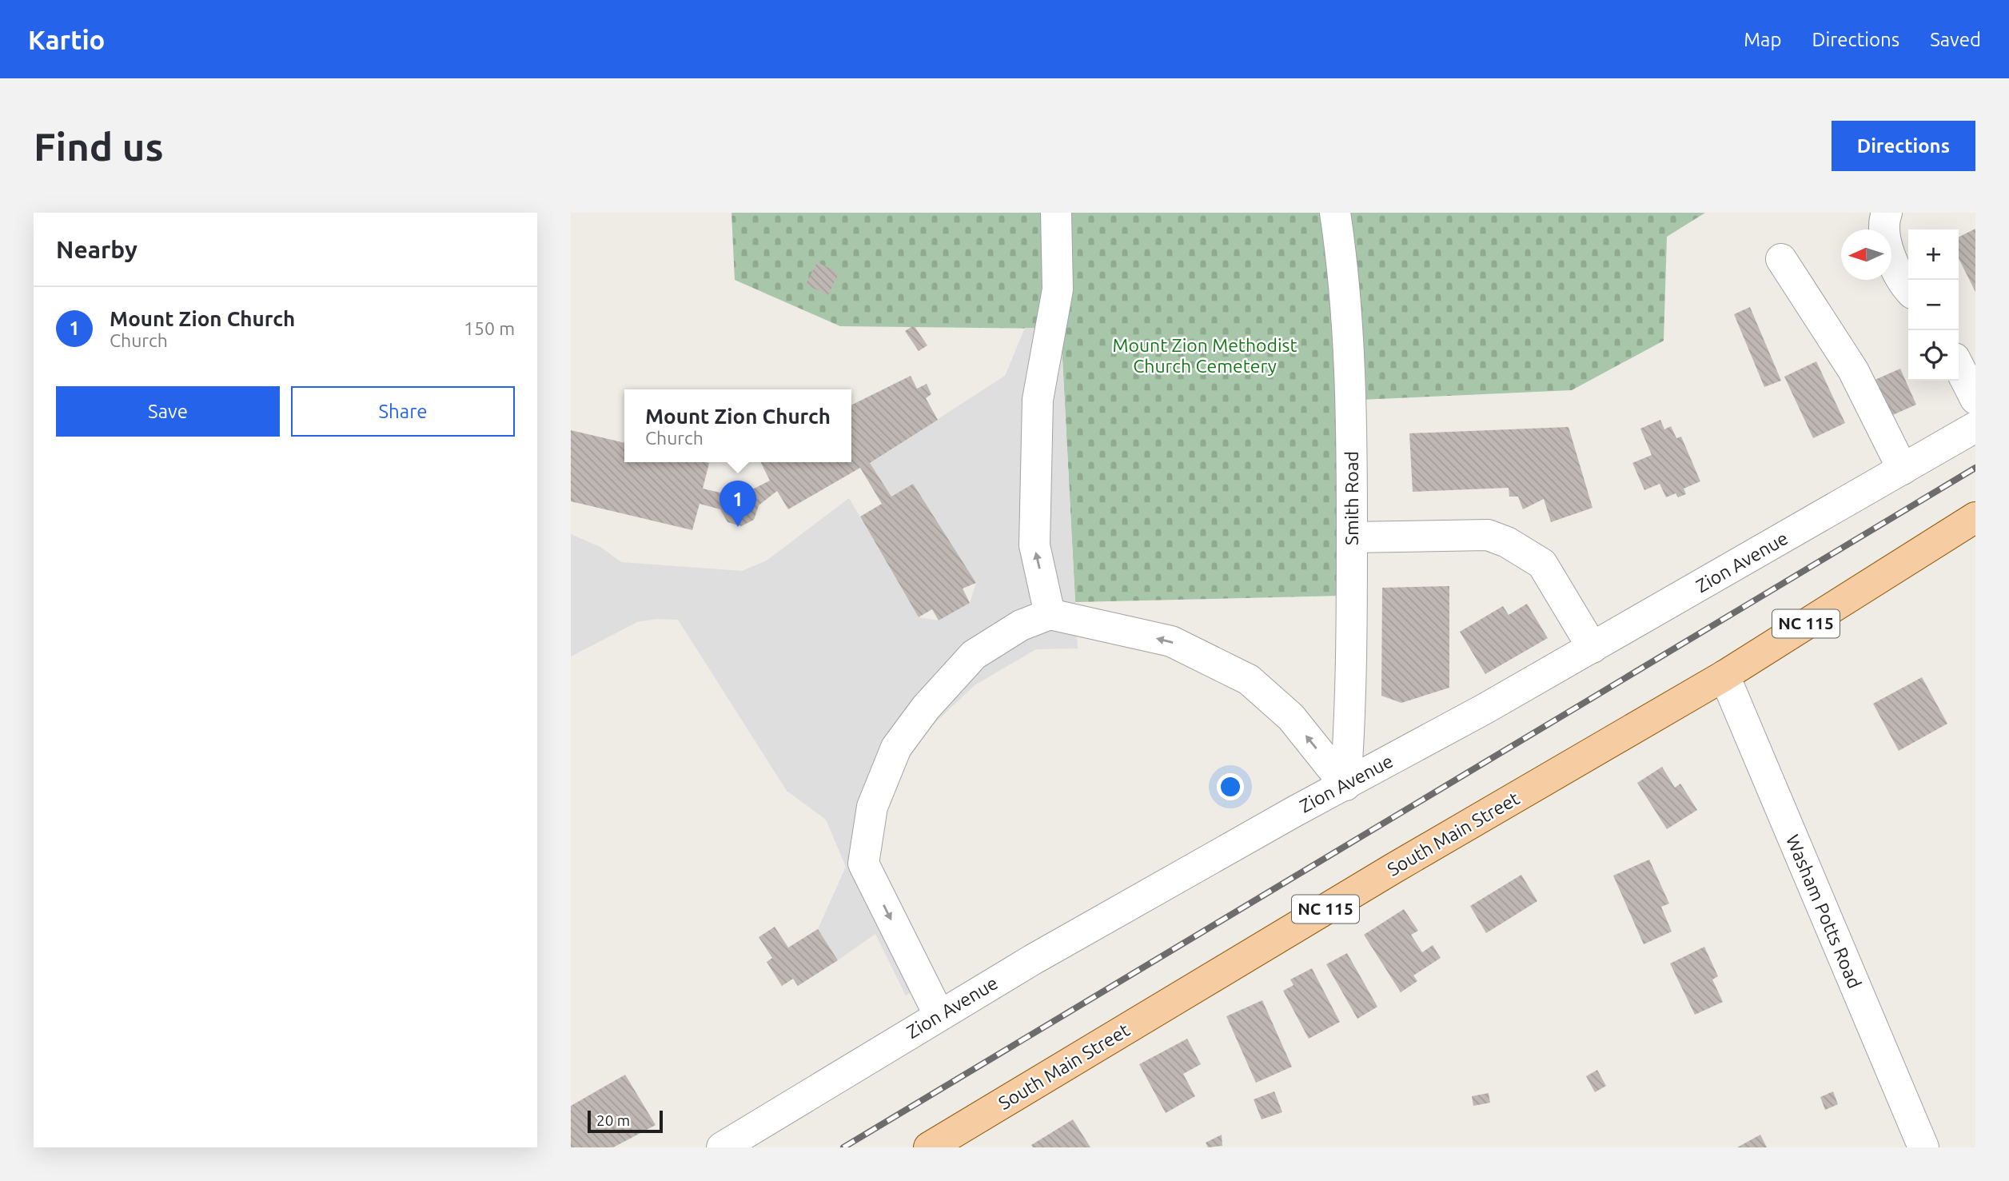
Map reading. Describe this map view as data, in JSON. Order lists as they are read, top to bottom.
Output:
{
  "streets": {
    "main road": ["NC 115", "South Main Street"],
    "street": ["Smith Road", "Zion Avenue", "Washam Potts Road"]
  },
  "crossings": [
    ["Smith Road", "Zion Avenue"],
    ["South Main Street", "Washam Potts Road"]
  ],
  "parks": ["Mount Zion Methodist Church Cemetery"],
  "scale_bar": "20 m",
  "north": "left",
  "page": {
    "header": "Kartio",
    "nav": ["Map", "Directions", "Saved"],
    "buttons": [
      "Directions",
      ["Save", "Share"]
    ],
    "title": "Find us",
    "heading": "Nearby",
    "map_buttons": ["+", "−"],
    "list": [
      {
        "mark": "1",
        "name": "Mount Zion Church",
        "note": "Church",
        "value": "150 m"
      }
    ],
    "popup": ["Mount Zion Church", "Church"],
    "pins": "1",
    "scale": "20 m"
  }
}
